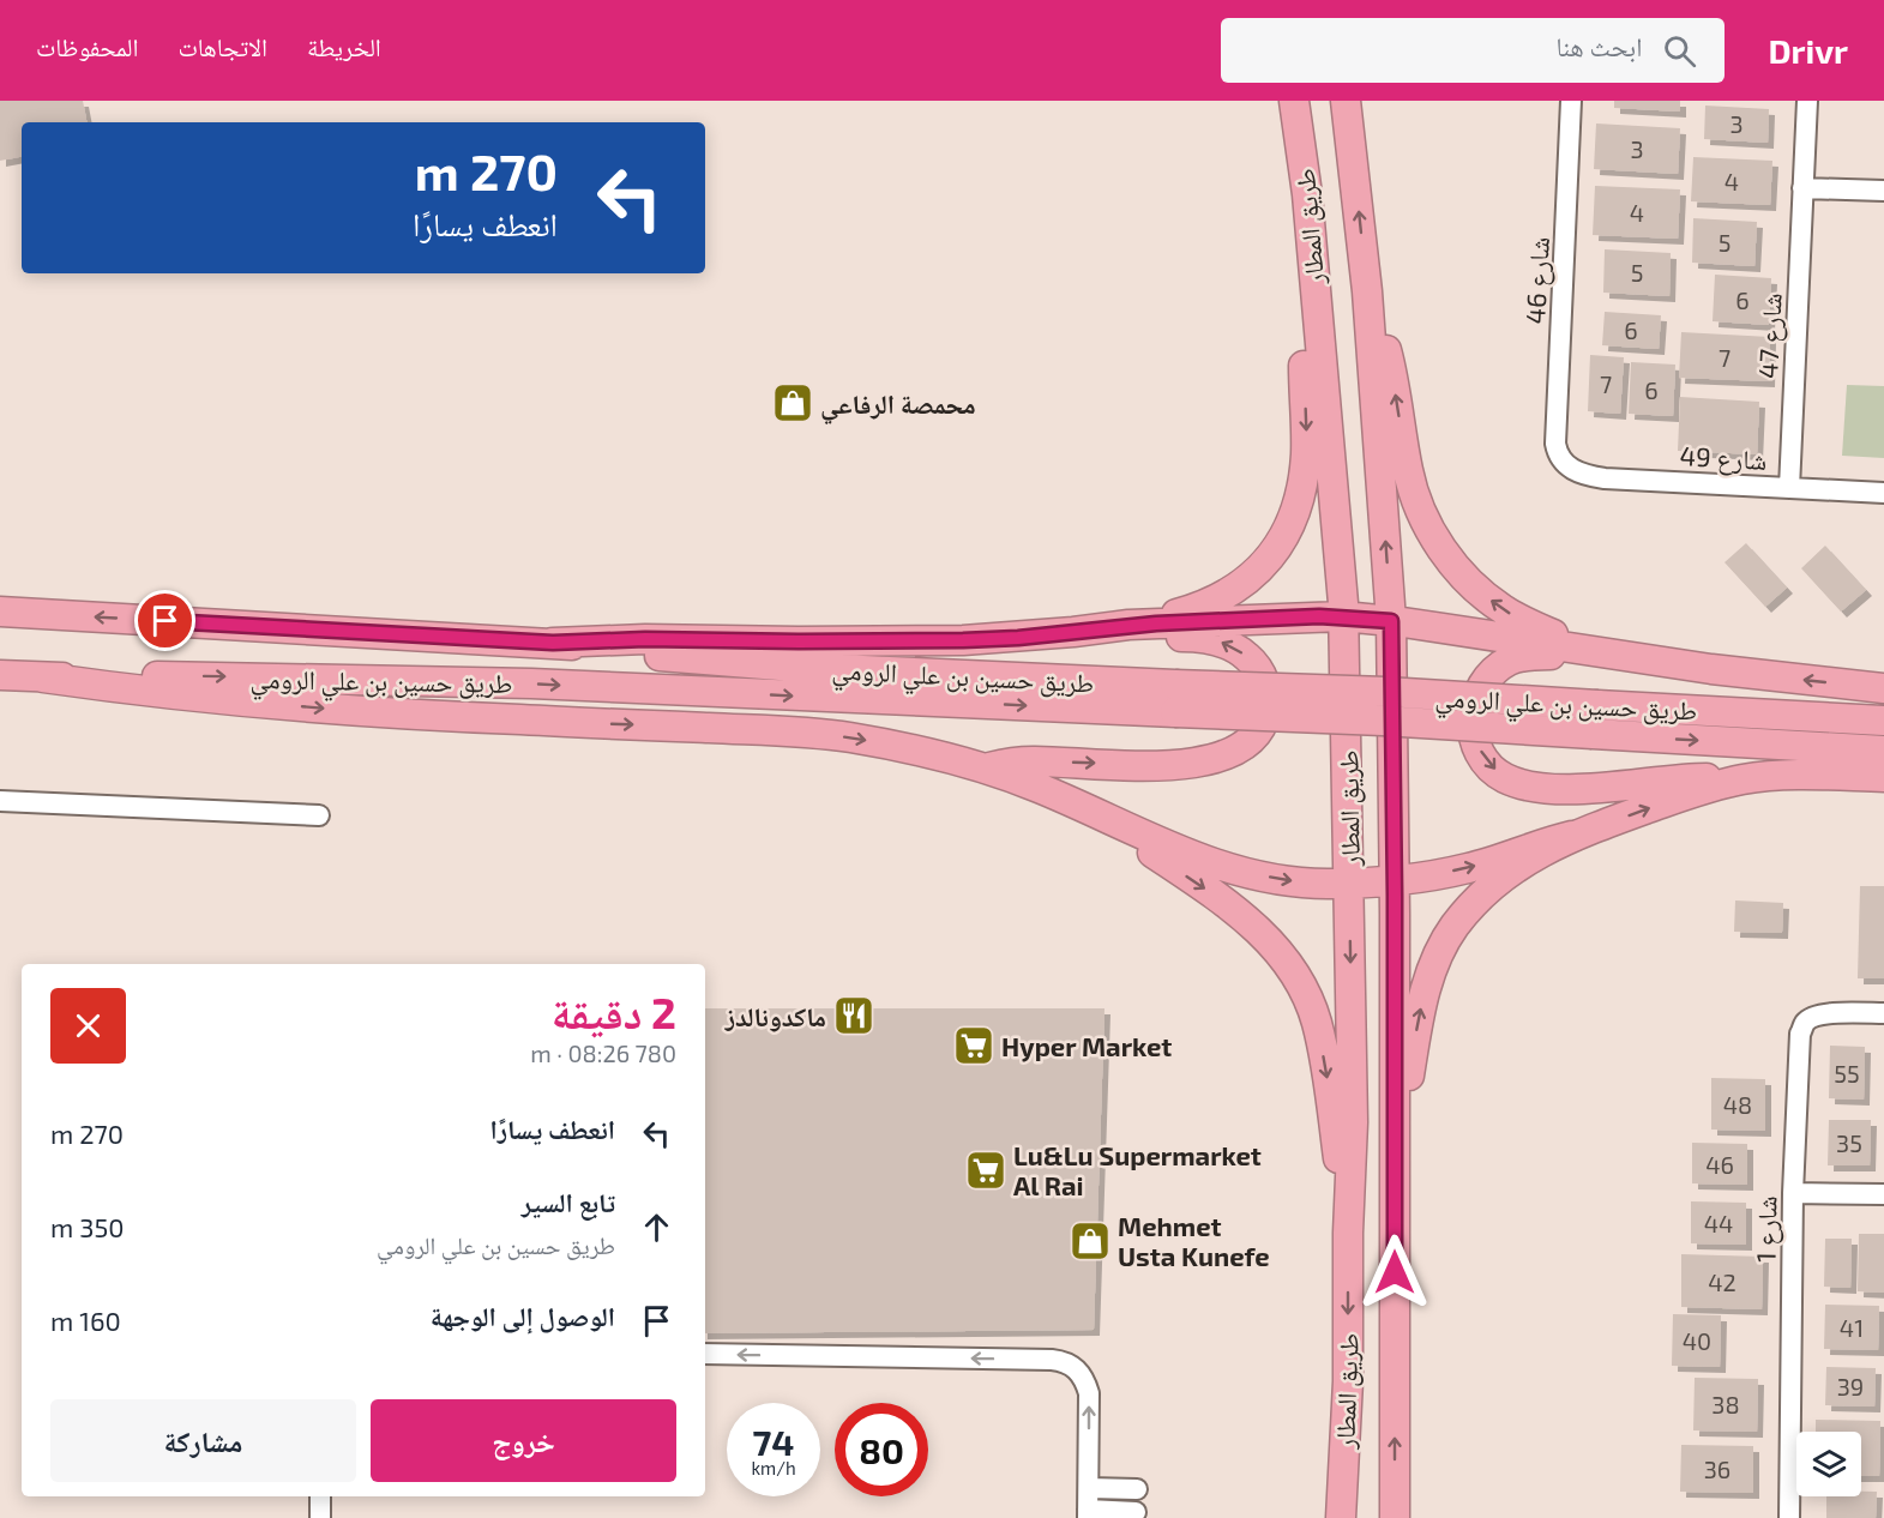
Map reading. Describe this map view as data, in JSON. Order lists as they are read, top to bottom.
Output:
{
  "streets": {
    "highway": ["طريق المطار", "طريق حسين بن علي الرومي"],
    "street": [
      "شارع 46",
      "شارع 47",
      "شارع 49",
      "شارع 1"
    ]
  },
  "crossings": [
    ["شارع 46", "شارع 49"],
    ["شارع 47", "شارع 49"]
  ],
  "places": {
    "shop": ["محمصة الرفاعي", "Mehmet Usta Kunefe"],
    "restaurant": ["ماكدونالدز"],
    "supermarket": ["Hyper Market", "Lu&Lu Supermarket Al Rai"]
  },
  "house_numbers": [
    "3",
    "3",
    "4",
    "4",
    "5",
    "5",
    "6",
    "6",
    "7",
    "7",
    "6",
    "55",
    "48",
    "35",
    "46",
    "44",
    "42",
    "41",
    "40",
    "39",
    "38",
    "36"
  ],
  "page": {
    "header": "Drivr",
    "search": "ابحث هنا",
    "nav": ["الخريطة", "الاتجاهات", "المحفوظات"],
    "turn": ["270 m", "انعطف يسارًا"],
    "heading": ["2 دقيقة", "780 m · 08:26"],
    "list": [
      {
        "name": "انعطف يسارًا",
        "value": "270 m"
      },
      {
        "name": "تابع السير",
        "note": "طريق حسين بن علي الرومي",
        "value": "350 m"
      },
      {
        "name": "الوصول إلى الوجهة",
        "value": "160 m"
      }
    ],
    "buttons": ["خروج", "مشاركة"],
    "speed": "74 km/h",
    "limit": "80"
  }
}
